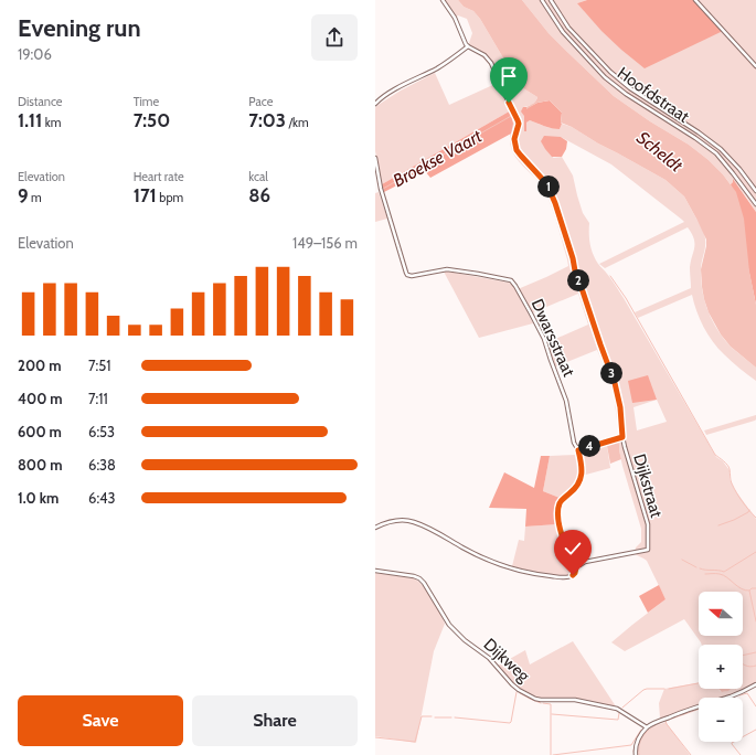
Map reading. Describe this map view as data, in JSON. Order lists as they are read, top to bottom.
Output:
{
  "streets": {
    "street": [
      "Hoofdstraat",
      "Dwarsstraat",
      "Dijkstraat",
      "Dijkweg"
    ]
  },
  "crossings": [
    ["Dwarsstraat", "Dijkstraat"]
  ],
  "water": ["Scheldt", "Broekse Vaart"],
  "north": "left",
  "page": {
    "heading": ["Evening run", "19:06"],
    "stats": [
      ["Distance", "1.11 km"],
      ["Time", "7:50"],
      ["Pace", "7:03 /km"],
      ["Elevation", "9 m"],
      ["Heart rate", "171 bpm"],
      ["kcal", "86"]
    ],
    "pins": [
      "1",
      "2",
      "3",
      "4"
    ],
    "chart": ["Elevation", "149–156 m"],
    "list": [
      {
        "name": "200 m",
        "note": "7:51"
      },
      {
        "name": "400 m",
        "note": "7:11"
      },
      {
        "name": "600 m",
        "note": "6:53"
      },
      {
        "name": "800 m",
        "note": "6:38"
      },
      {
        "name": "1.0 km",
        "note": "6:43"
      }
    ],
    "map_buttons": ["+", "−"],
    "buttons": ["Save", "Share"]
  }
}
